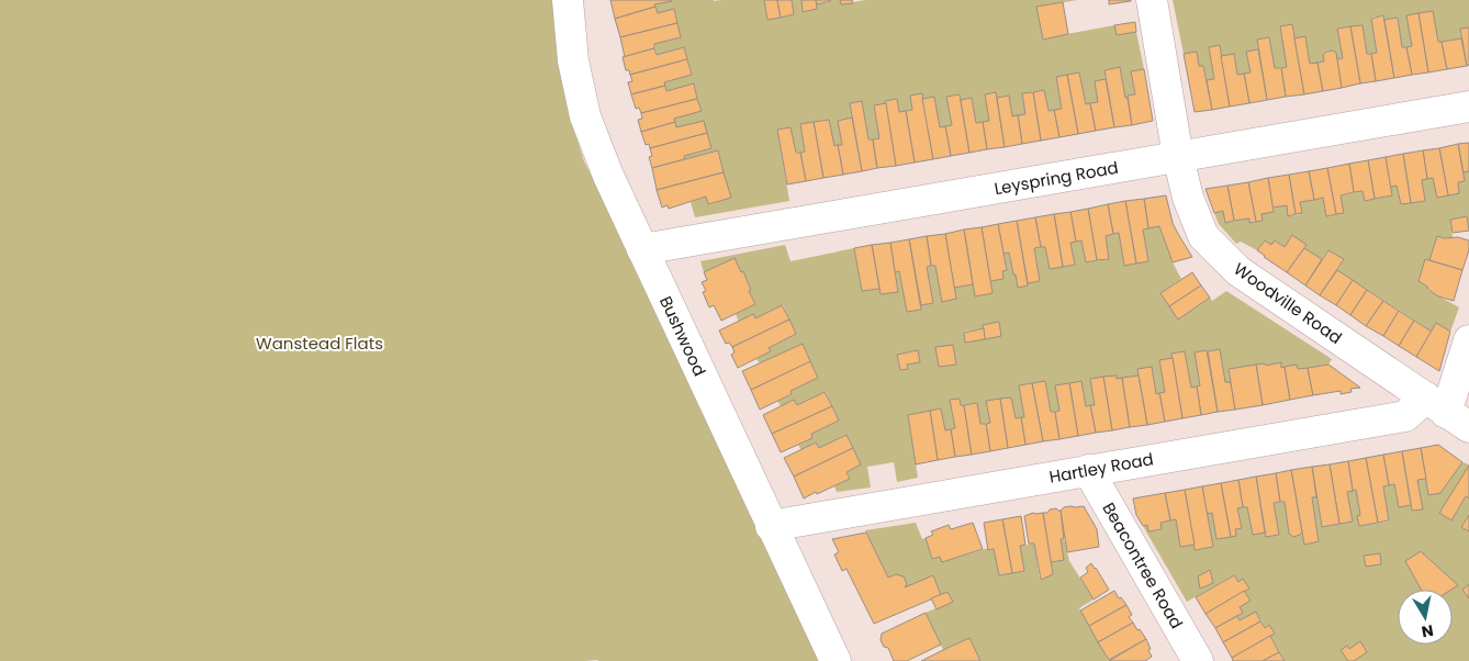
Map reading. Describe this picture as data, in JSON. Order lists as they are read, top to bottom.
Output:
{
  "streets": {
    "street": [
      "Leyspring Road",
      "Woodville Road",
      "Bushwood",
      "Hartley Road",
      "Beacontree Road"
    ]
  },
  "crossings": [
    ["Leyspring Road", "Woodville Road"],
    ["Leyspring Road", "Bushwood"],
    ["Woodville Road", "Hartley Road"],
    ["Bushwood", "Hartley Road"],
    ["Hartley Road", "Beacontree Road"]
  ],
  "parks": ["Wanstead Flats"],
  "north": "bottom"
}
